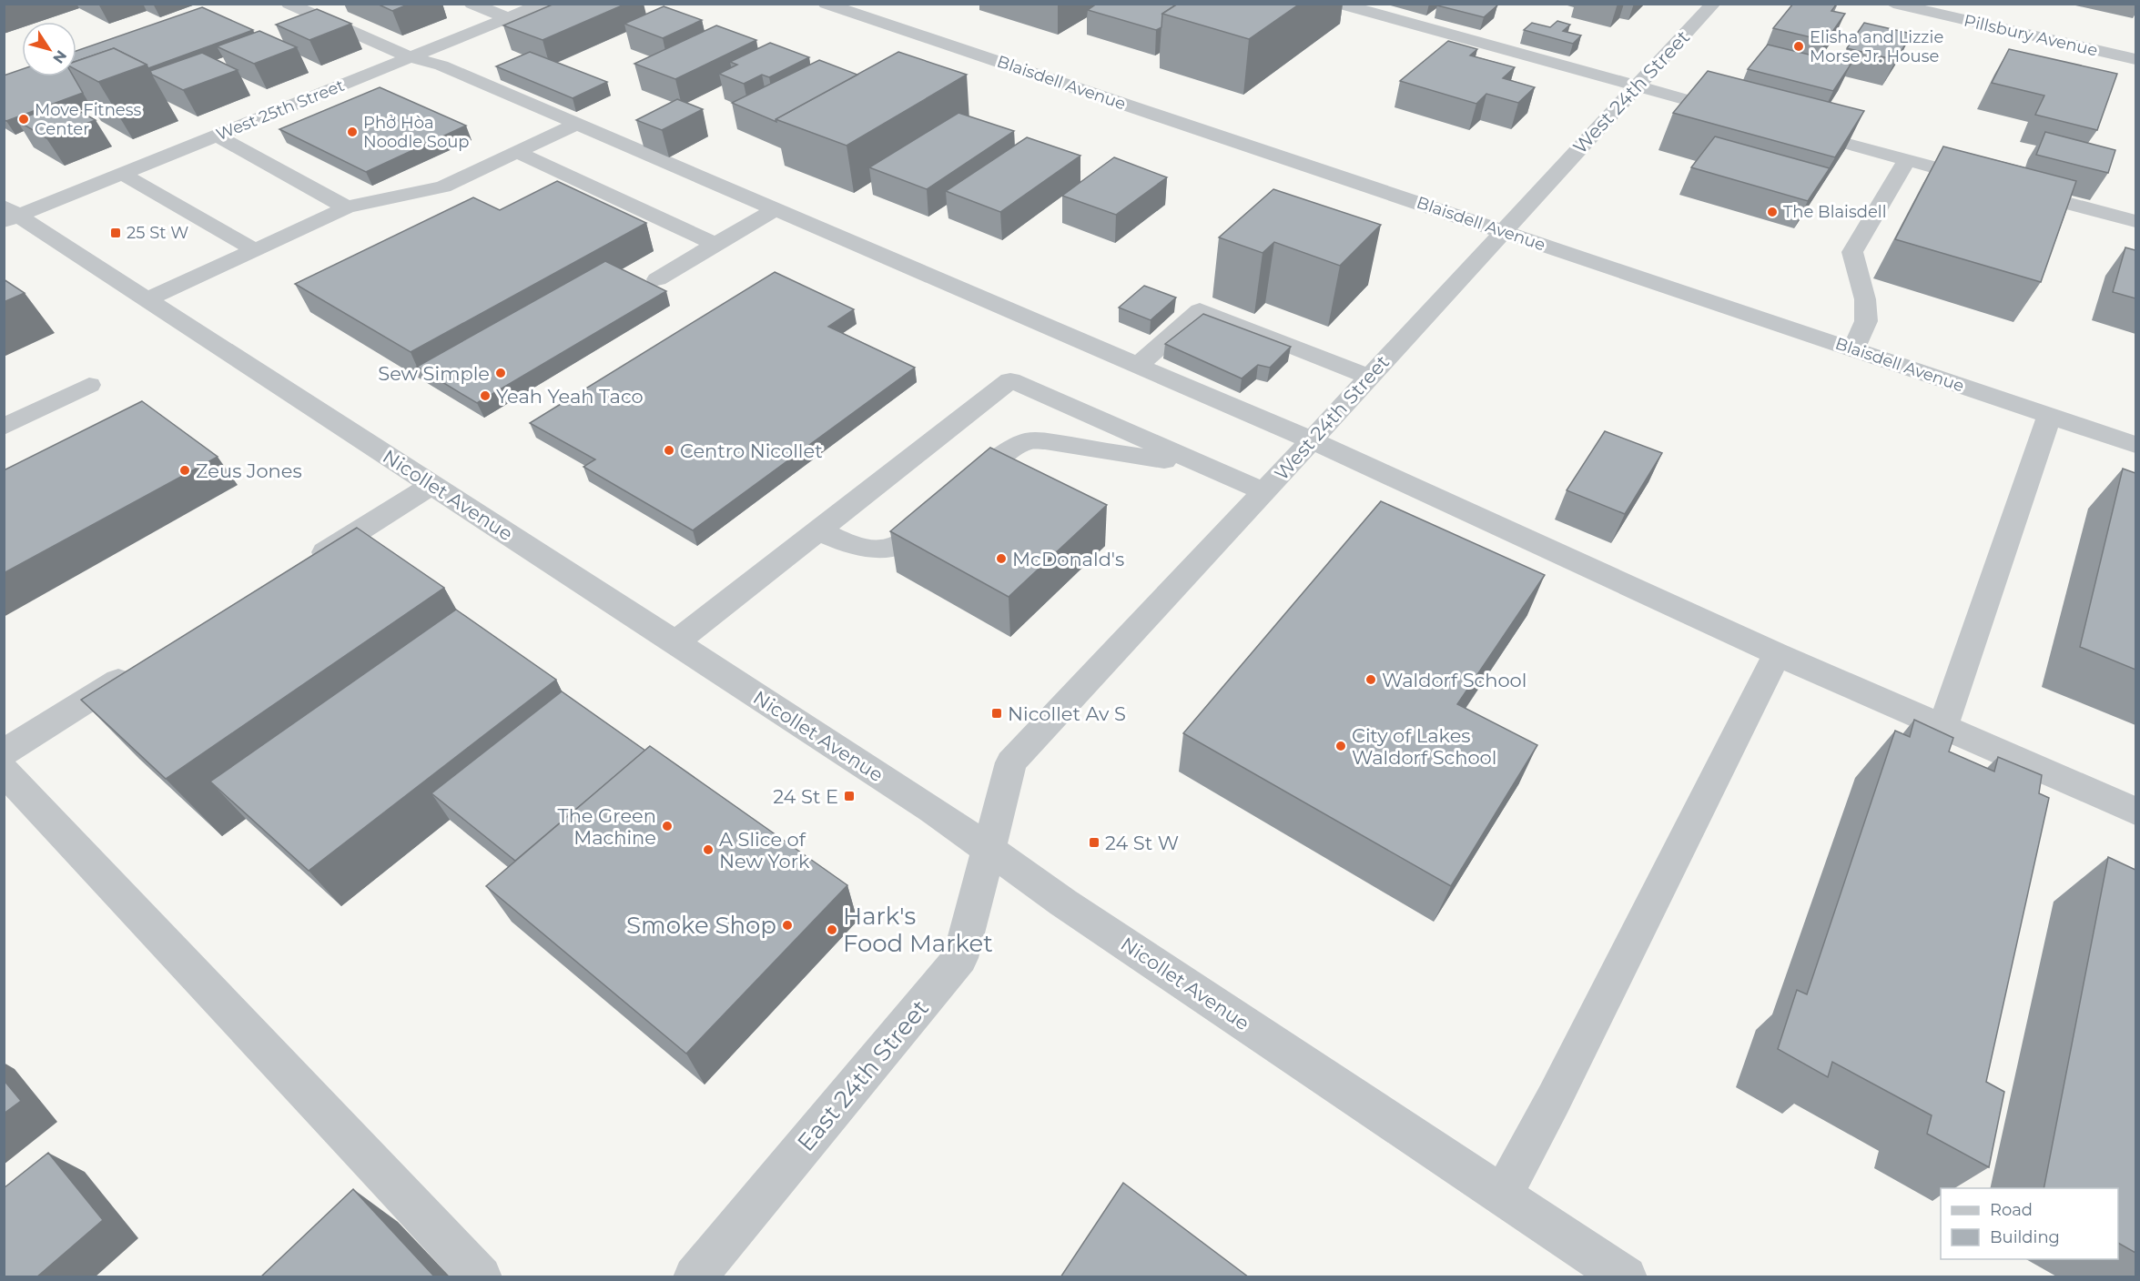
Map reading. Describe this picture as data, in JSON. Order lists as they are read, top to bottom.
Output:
{
  "streets": {
    "street": [
      "Pillsbury Avenue",
      "Blaisdell Avenue",
      "West 24th Street",
      "West 25th Street",
      "Nicollet Avenue",
      "East 24th Street"
    ]
  },
  "crossings": [
    ["Blaisdell Avenue", "West 24th Street"],
    ["West 24th Street", "Nicollet Avenue"],
    ["West 24th Street", "East 24th Street"],
    ["West 25th Street", "Nicollet Avenue"],
    ["Nicollet Avenue", "East 24th Street"]
  ],
  "places": {
    "other": [
      "Elisha and Lizzie Morse Jr. House",
      "Move Fitness Center",
      "Phở Hòa Noodle Soup",
      "The Blaisdell",
      "Sew Simple",
      "Yeah Yeah Taco",
      "Centro Nicollet",
      "Zeus Jones",
      "McDonald's",
      "Waldorf School",
      "City of Lakes Waldorf School",
      "The Green Machine",
      "A Slice of New York",
      "Smoke Shop",
      "Hark's Food Market"
    ],
    "transit": [
      "25 St W",
      "Nicollet Av S",
      "24 St E",
      "24 St W"
    ]
  },
  "legend": ["Road", "Building"],
  "north": "bottom right"
}
